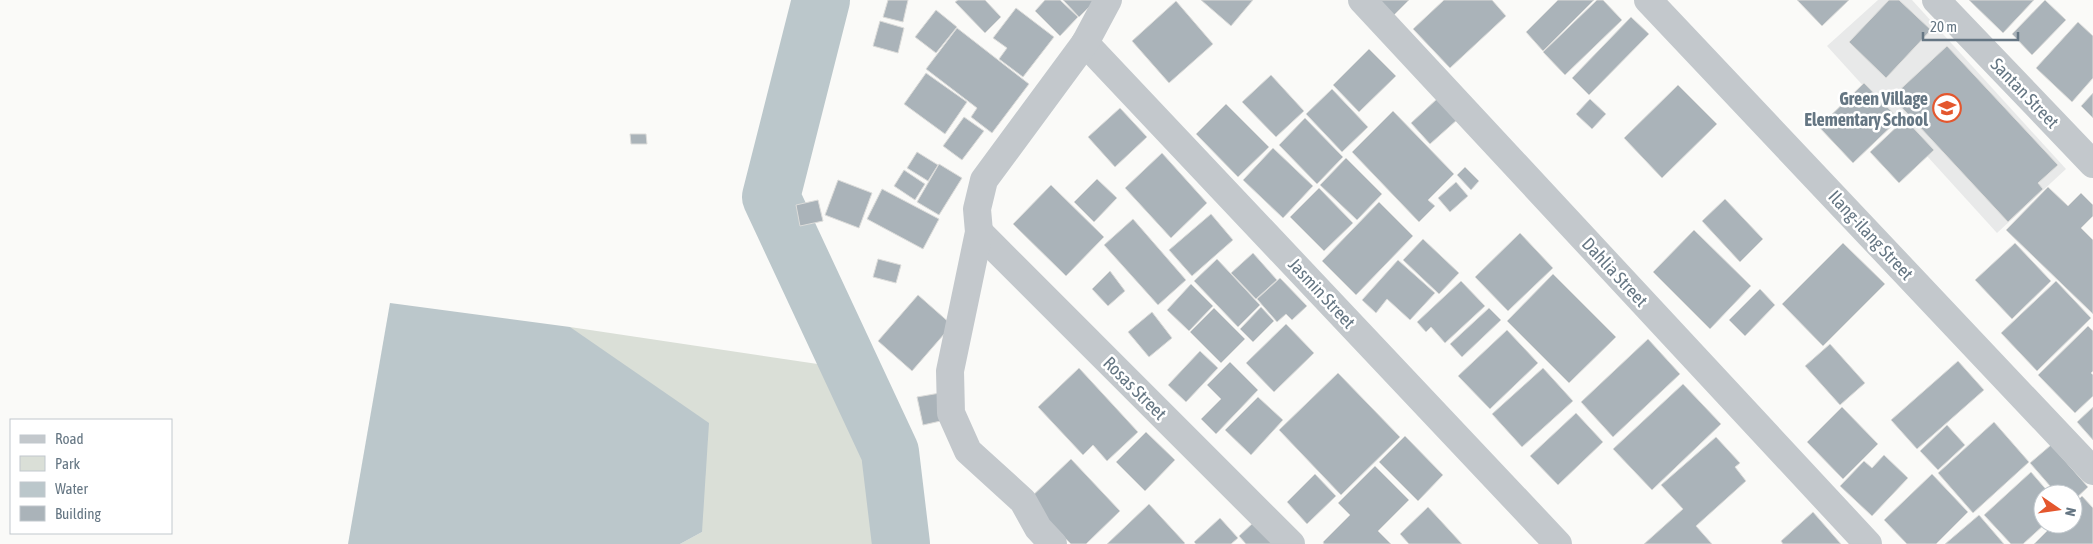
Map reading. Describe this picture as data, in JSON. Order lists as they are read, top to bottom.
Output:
{
  "streets": {
    "street": [
      "Santan Street",
      "Ilang-ilang Street",
      "Dahlia Street",
      "Jasmin Street",
      "Rosas Street"
    ]
  },
  "places": {
    "school or university": ["Green Village Elementary School"]
  },
  "legend": [
    "Road",
    "Park",
    "Water",
    "Building"
  ],
  "scale_bar": "20 m",
  "north": "right"
}
